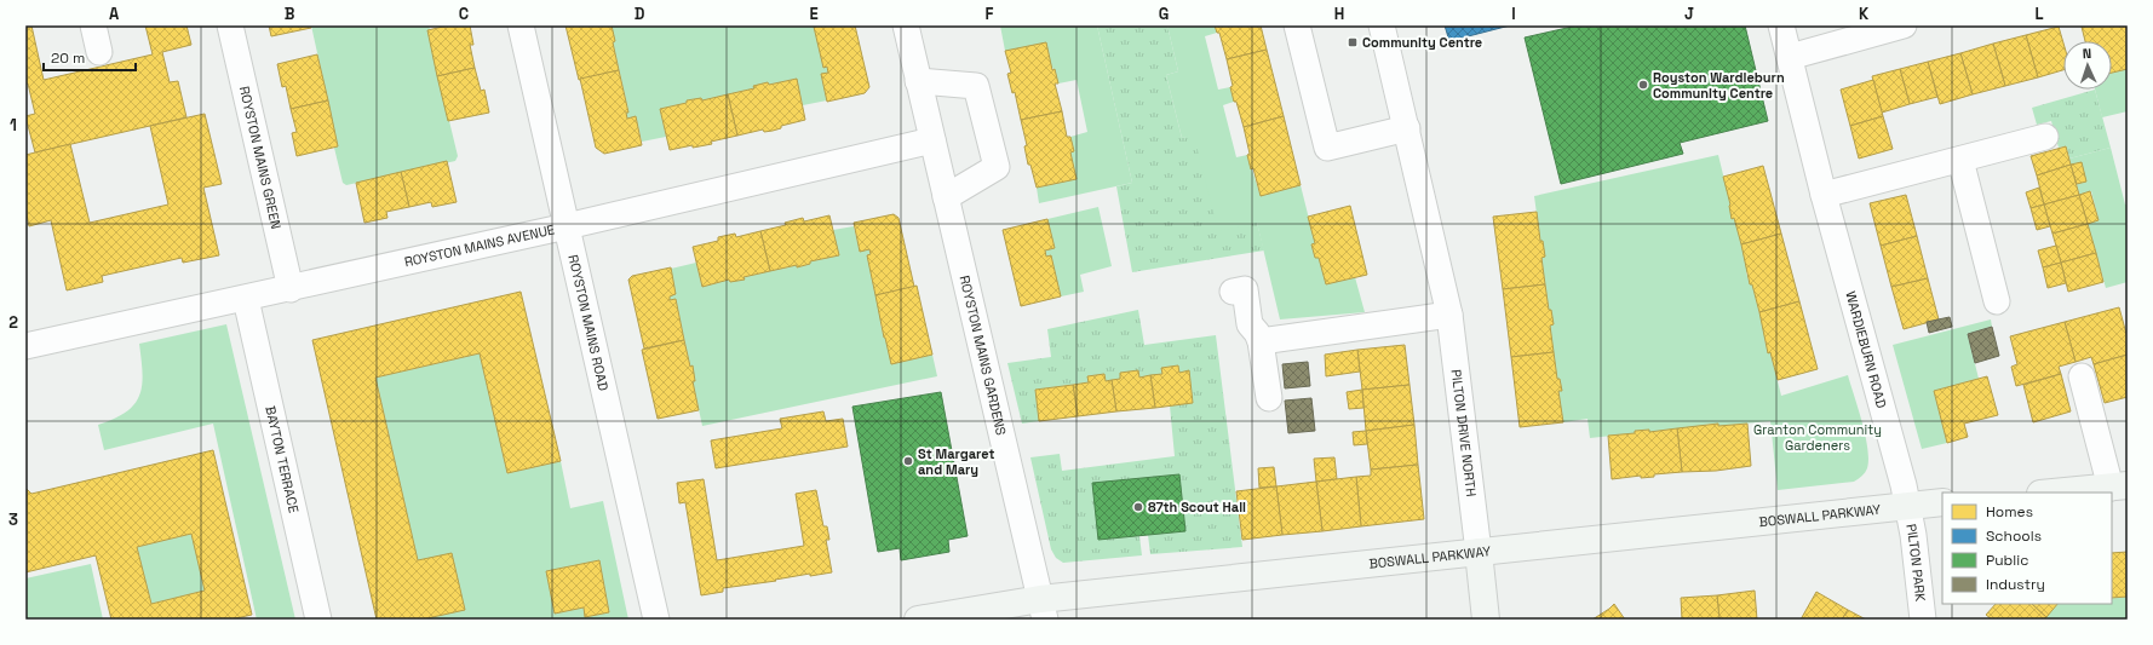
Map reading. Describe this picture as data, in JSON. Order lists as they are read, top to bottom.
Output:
{
  "streets": {
    "street": [
      "ROYSTON MAINS GREEN",
      "ROYSTON MAINS AVENUE",
      "ROYSTON MAINS ROAD",
      "WARDIEBURN ROAD",
      "ROYSTON MAINS GARDENS",
      "PILTON DRIVE NORTH",
      "BAYTON TERRACE",
      "BOSWALL PARKWAY",
      "PILTON PARK"
    ]
  },
  "crossings": [
    ["ROYSTON MAINS GREEN", "ROYSTON MAINS AVENUE"],
    ["ROYSTON MAINS AVENUE", "ROYSTON MAINS ROAD"],
    ["ROYSTON MAINS AVENUE", "ROYSTON MAINS GARDENS"],
    ["ROYSTON MAINS AVENUE", "BAYTON TERRACE"],
    ["WARDIEBURN ROAD", "BOSWALL PARKWAY"],
    ["WARDIEBURN ROAD", "PILTON PARK"],
    ["ROYSTON MAINS GARDENS", "BOSWALL PARKWAY"],
    ["PILTON DRIVE NORTH", "BOSWALL PARKWAY"],
    ["BOSWALL PARKWAY", "PILTON PARK"]
  ],
  "parks": ["Granton Community Gardeners"],
  "places": {
    "transit": ["Community Centre"],
    "other": ["Royston Wardieburn Community Centre", "St Margaret and Mary", "87th Scout Hall"]
  },
  "legend": [
    "Homes",
    "Schools",
    "Public",
    "Industry"
  ],
  "scale_bar": "20 m",
  "north": "top",
  "grid": {
    "columns": [
      "A",
      "B",
      "C",
      "D",
      "E",
      "F",
      "G",
      "H",
      "I",
      "J",
      "K",
      "L"
    ],
    "rows": ["1", "2", "3"]
  }
}
